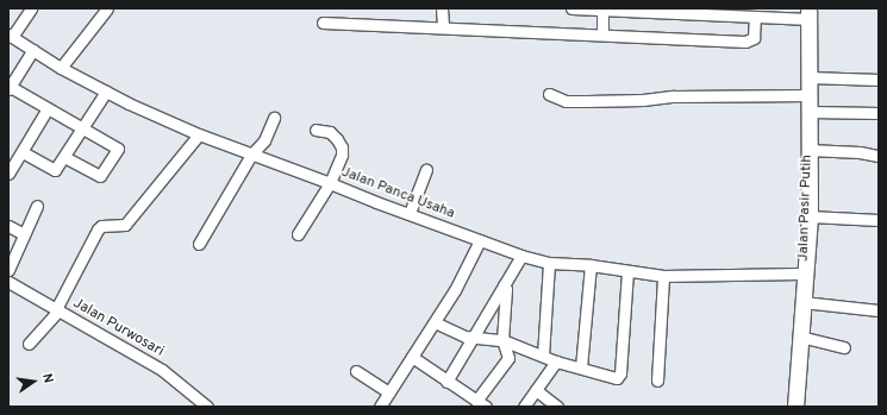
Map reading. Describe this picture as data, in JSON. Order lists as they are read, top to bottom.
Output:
{
  "streets": {
    "highway": ["Jalan Pasir Putih"],
    "street": ["Jalan Panca Usaha", "Jalan Purwosari"]
  },
  "crossings": [
    ["Jalan Panca Usaha", "Jalan Pasir Putih"]
  ],
  "north": "right"
}
